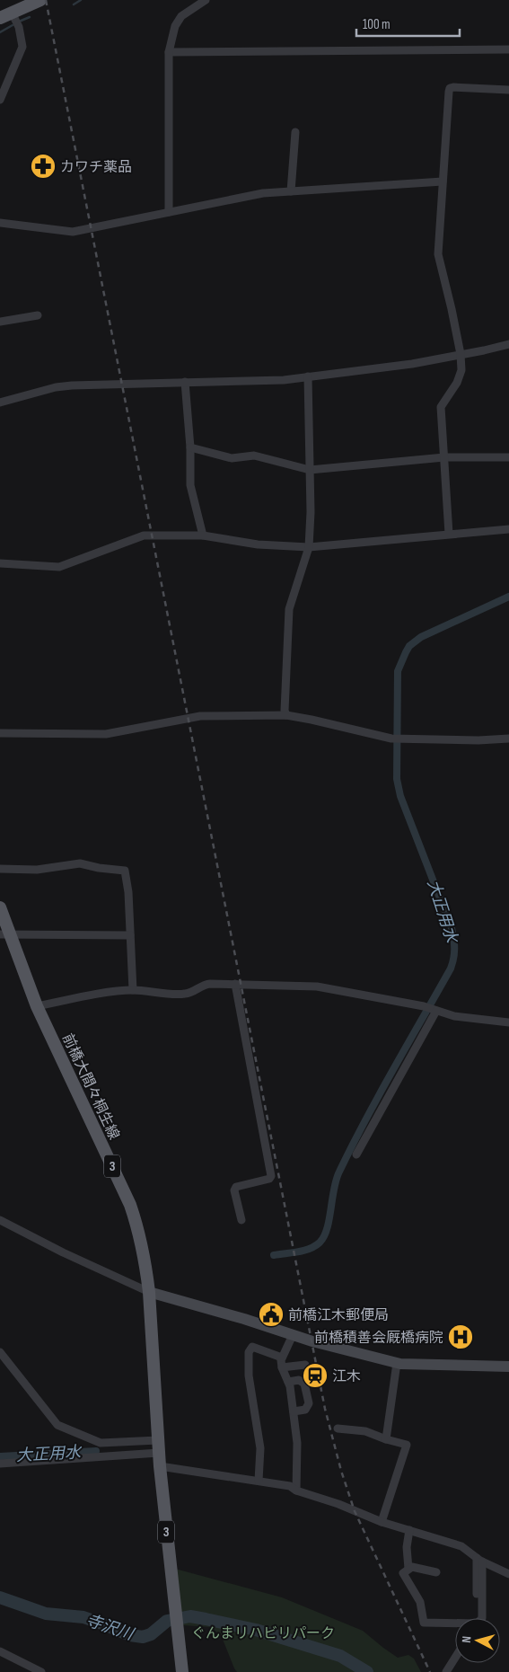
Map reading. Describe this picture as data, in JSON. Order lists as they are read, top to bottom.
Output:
{
  "streets": {
    "main road": ["前橋大間々桐生線", "3"]
  },
  "water": ["大正用水", "寺沢川"],
  "parks": ["ぐんまリハビリパーク"],
  "places": {
    "pharmacy": ["カワチ薬品"],
    "public building": ["前橋江木郵便局"],
    "hospital": ["前橋積善会厩橋病院"],
    "station": ["江木"]
  },
  "scale_bar": "100 m",
  "north": "left"
}
